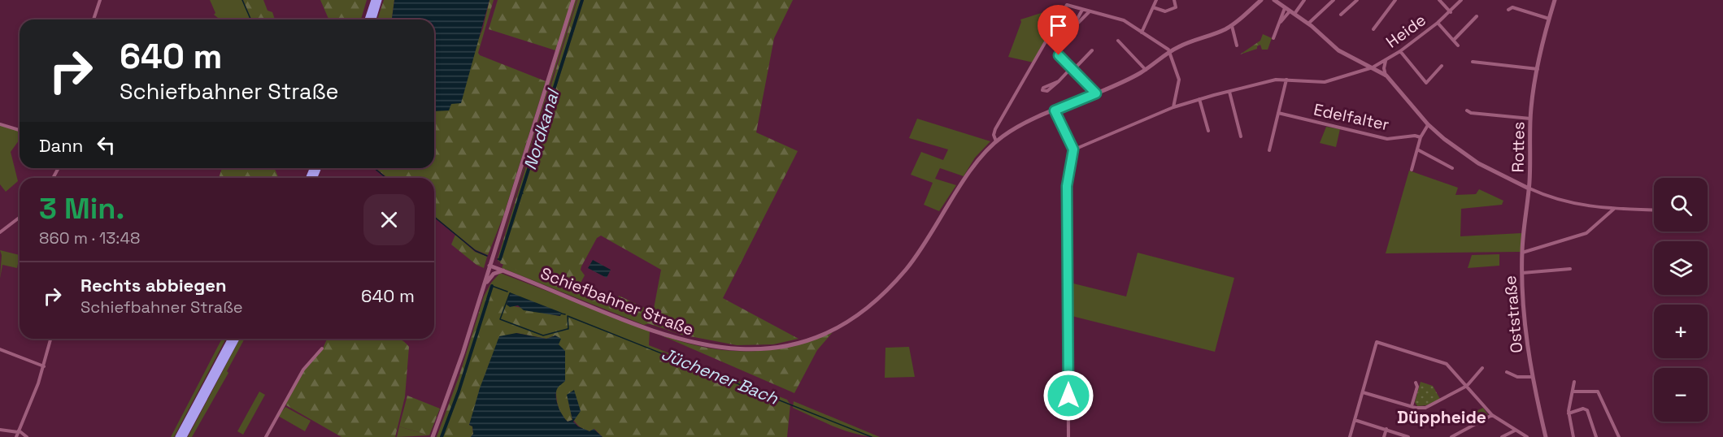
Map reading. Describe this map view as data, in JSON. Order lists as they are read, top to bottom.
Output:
{
  "streets": {
    "street": [
      "Heide",
      "Edelfalter",
      "Rottes",
      "Schiefbahner Straße",
      "Oststraße"
    ]
  },
  "crossings": [
    ["Rottes", "Oststraße"]
  ],
  "districts": ["Düppheide"],
  "water": ["Nordkanal", "Jüchener Bach"],
  "page": {
    "turn": ["640 m", "Schiefbahner Straße"],
    "then": "Dann",
    "map_buttons": ["+", "−"],
    "heading": ["3 Min.", "860 m · 13:48"],
    "list": [
      {
        "name": "Rechts abbiegen",
        "note": "Schiefbahner Straße",
        "value": "640 m"
      }
    ]
  }
}
